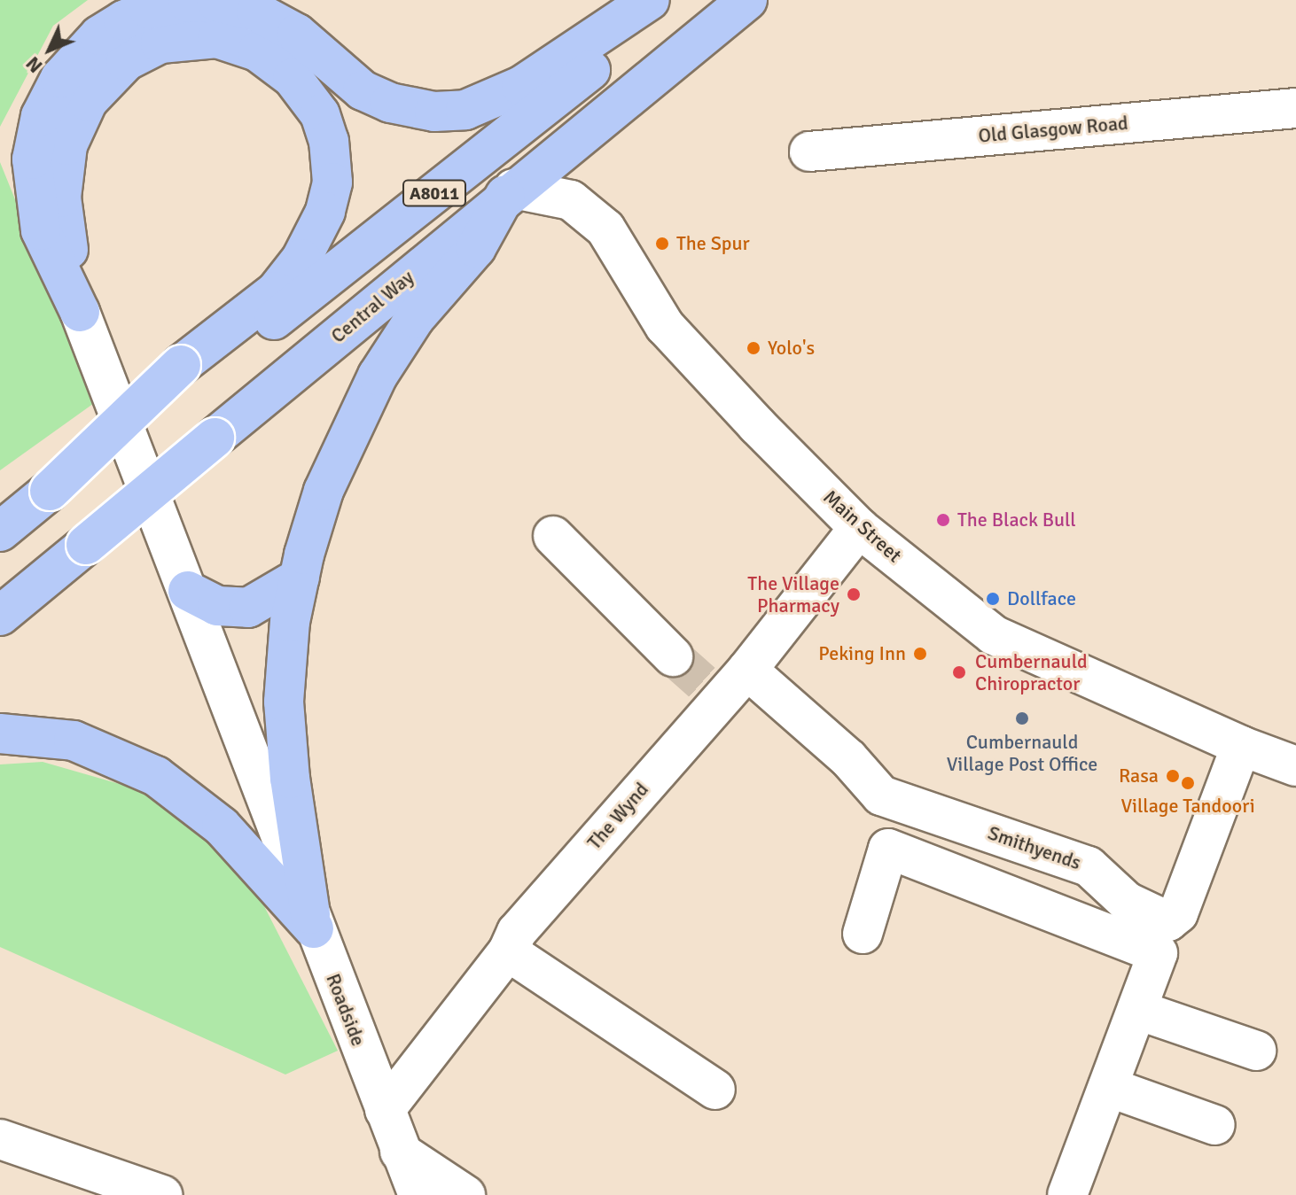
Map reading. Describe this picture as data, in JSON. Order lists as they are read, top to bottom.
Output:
{
  "streets": {
    "main road": ["A8011", "Central Way"],
    "street": [
      "Old Glasgow Road",
      "Main Street",
      "The Wynd",
      "Smithyends",
      "Roadside"
    ]
  },
  "crossings": [
    ["Central Way", "Main Street"],
    ["Main Street", "The Wynd"],
    ["The Wynd", "Smithyends"],
    ["The Wynd", "Roadside"]
  ],
  "places": [
    "The Spur",
    "Yolo's",
    "The Black Bull",
    "The Village Pharmacy",
    "Dollface",
    "Peking Inn",
    "Cumbernauld Chiropractor",
    "Cumbernauld Village Post Office",
    "Rasa",
    "Village Tandoori"
  ],
  "north": "bottom left"
}
